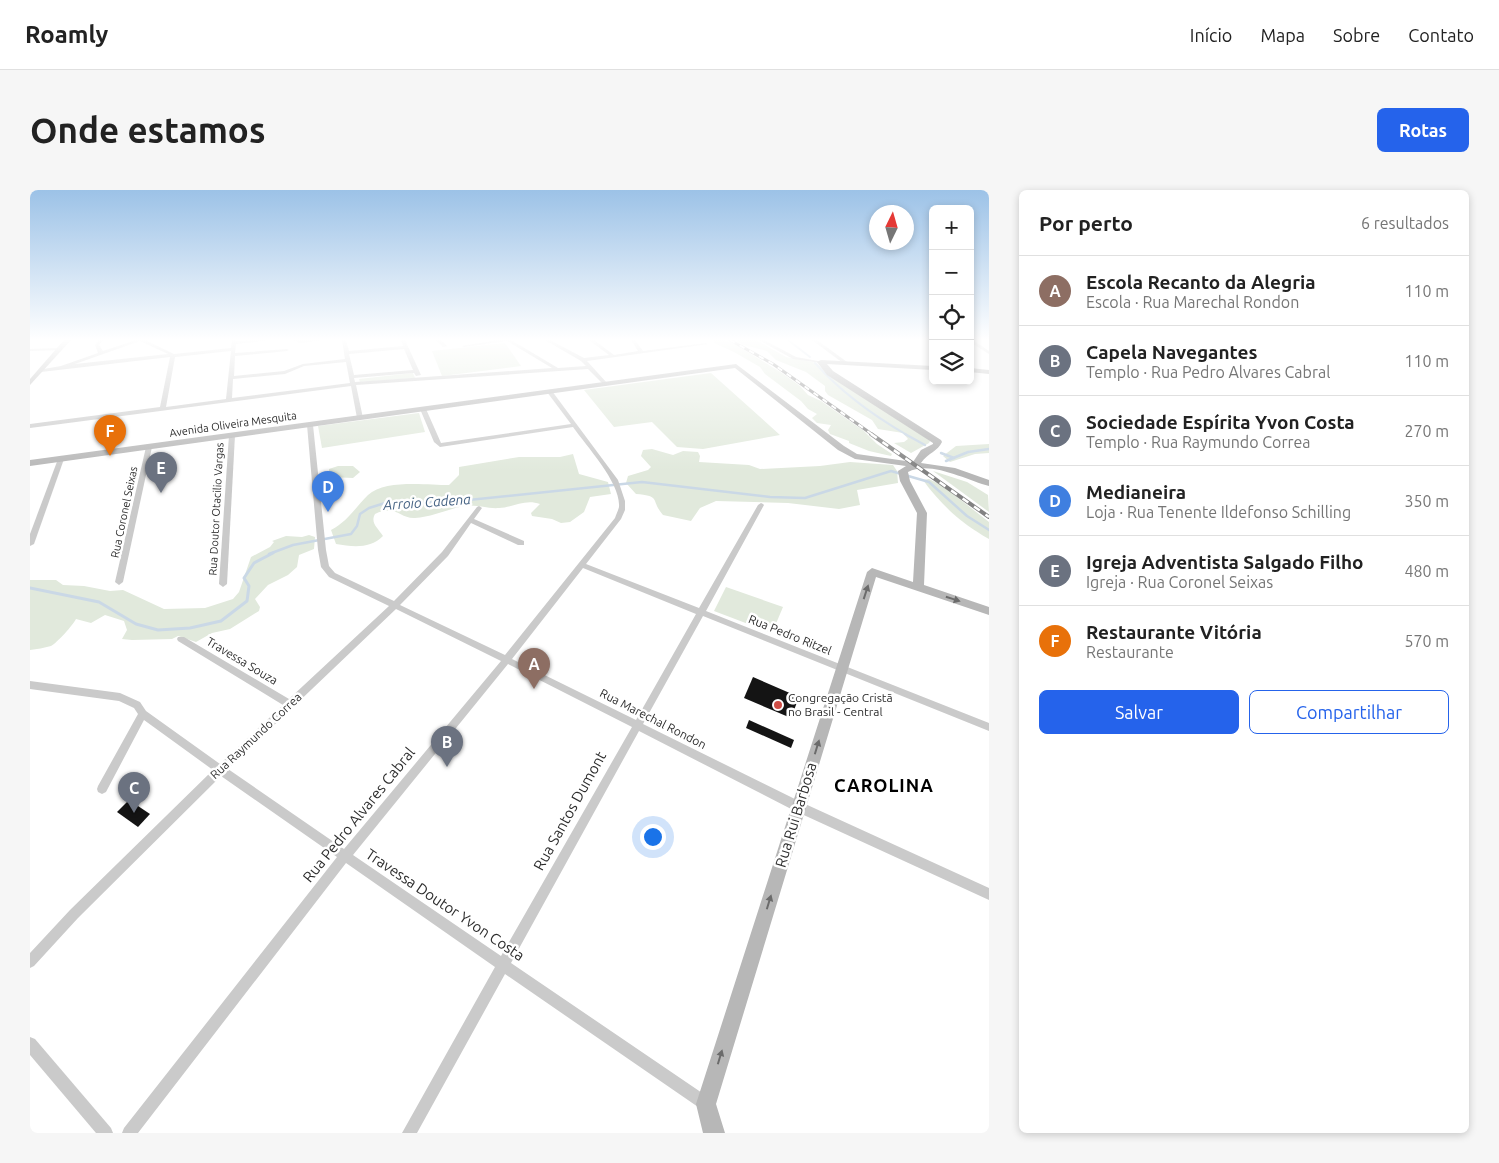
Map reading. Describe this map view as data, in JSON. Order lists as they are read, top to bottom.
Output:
{
  "streets": {
    "street": [
      "Avenida Oliveira Mesquita",
      "Rua Doutor Otacilio Vargas",
      "Rua Coronel Seixas",
      "Rua Pedro Ritzel",
      "Travessa Souza",
      "Rua Marechal Rondon",
      "Rua Raymundo Correa",
      "Rua Santos Dumont",
      "Rua Pedro Alvares Cabral",
      "Rua Rui Barbosa",
      "Travessa Doutor Yvon Costa"
    ]
  },
  "crossings": [
    ["Avenida Oliveira Mesquita", "Rua Doutor Otacilio Vargas"],
    ["Avenida Oliveira Mesquita", "Rua Coronel Seixas"],
    ["Avenida Oliveira Mesquita", "Rua Marechal Rondon"],
    ["Rua Pedro Ritzel", "Rua Santos Dumont"],
    ["Rua Pedro Ritzel", "Rua Pedro Alvares Cabral"],
    ["Rua Pedro Ritzel", "Rua Rui Barbosa"],
    ["Travessa Souza", "Rua Raymundo Correa"],
    ["Rua Marechal Rondon", "Rua Raymundo Correa"],
    ["Rua Marechal Rondon", "Rua Santos Dumont"],
    ["Rua Marechal Rondon", "Rua Pedro Alvares Cabral"],
    ["Rua Marechal Rondon", "Rua Rui Barbosa"],
    ["Rua Raymundo Correa", "Travessa Doutor Yvon Costa"],
    ["Rua Santos Dumont", "Travessa Doutor Yvon Costa"],
    ["Rua Pedro Alvares Cabral", "Travessa Doutor Yvon Costa"],
    ["Rua Rui Barbosa", "Travessa Doutor Yvon Costa"]
  ],
  "one_way": ["Rua Rui Barbosa"],
  "districts": ["CAROLINA"],
  "water": ["Arroio Cadena"],
  "places": ["Congregação Cristã no Brasil - Central"],
  "north": "top",
  "page": {
    "header": "Roamly",
    "nav": [
      "Início",
      "Mapa",
      "Sobre",
      "Contato"
    ],
    "buttons": [
      "Rotas",
      ["Salvar", "Compartilhar"]
    ],
    "title": "Onde estamos",
    "heading": ["Por perto", "6 resultados"],
    "map_buttons": ["+", "−"],
    "list": [
      {
        "mark": "A",
        "name": "Escola Recanto da Alegria",
        "note": "Escola · Rua Marechal Rondon",
        "value": "110 m"
      },
      {
        "mark": "B",
        "name": "Capela Navegantes",
        "note": "Templo · Rua Pedro Alvares Cabral",
        "value": "110 m"
      },
      {
        "mark": "C",
        "name": "Sociedade Espírita Yvon Costa",
        "note": "Templo · Rua Raymundo Correa",
        "value": "270 m"
      },
      {
        "mark": "D",
        "name": "Medianeira",
        "note": "Loja · Rua Tenente Ildefonso Schilling",
        "value": "350 m"
      },
      {
        "mark": "E",
        "name": "Igreja Adventista Salgado Filho",
        "note": "Igreja · Rua Coronel Seixas",
        "value": "480 m"
      },
      {
        "mark": "F",
        "name": "Restaurante Vitória",
        "note": "Restaurante",
        "value": "570 m"
      }
    ],
    "pins": [
      "F",
      "E",
      "D",
      "A",
      "B",
      "C"
    ]
  }
}
